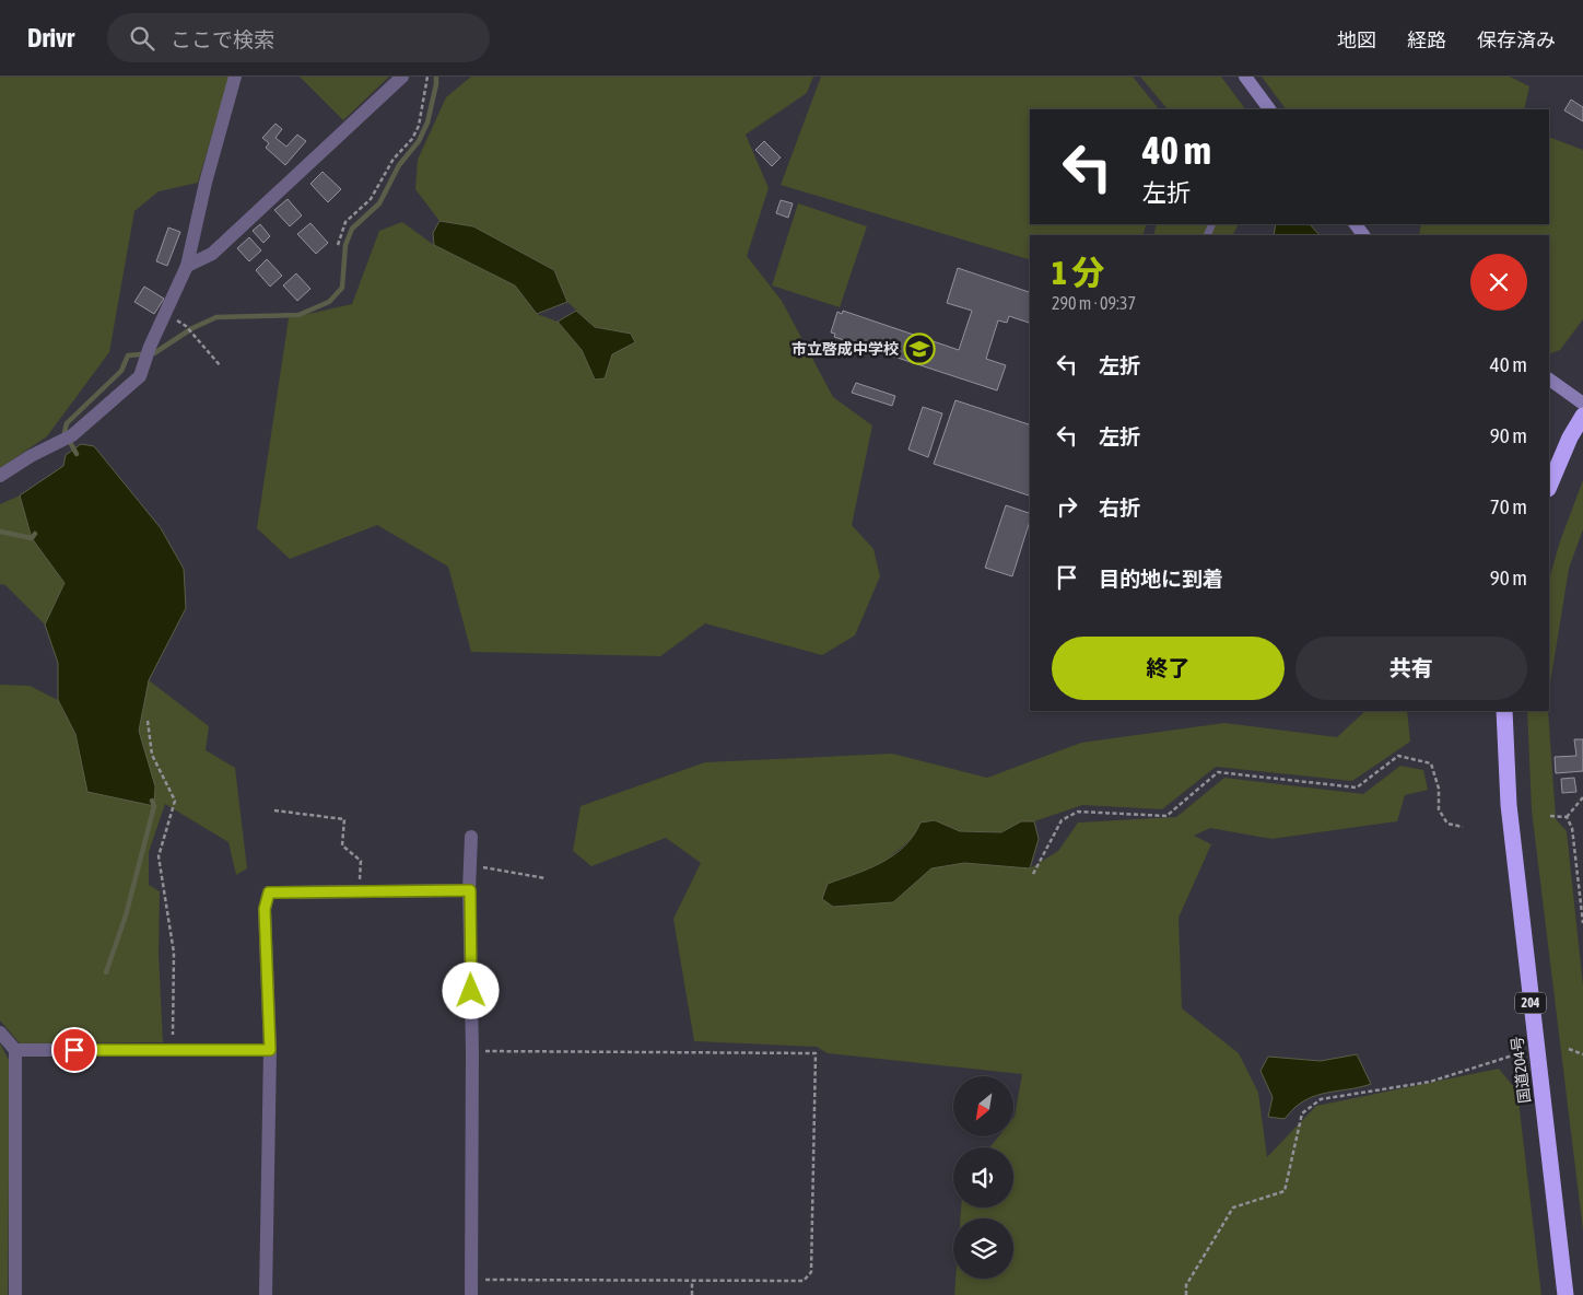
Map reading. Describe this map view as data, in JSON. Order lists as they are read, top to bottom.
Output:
{
  "streets": {
    "highway": ["204", "国道204号"]
  },
  "places": {
    "school or university": ["市立啓成中学校"]
  },
  "north": "bottom left",
  "page": {
    "header": "Drivr",
    "search": "ここで検索",
    "nav": ["地図", "経路", "保存済み"],
    "turn": ["40 m", "左折"],
    "heading": ["1 分", "290 m · 09:37"],
    "list": [
      {
        "name": "左折",
        "value": "40 m"
      },
      {
        "name": "左折",
        "value": "90 m"
      },
      {
        "name": "右折",
        "value": "70 m"
      },
      {
        "name": "目的地に到着",
        "value": "90 m"
      }
    ],
    "buttons": ["終了", "共有"]
  }
}
